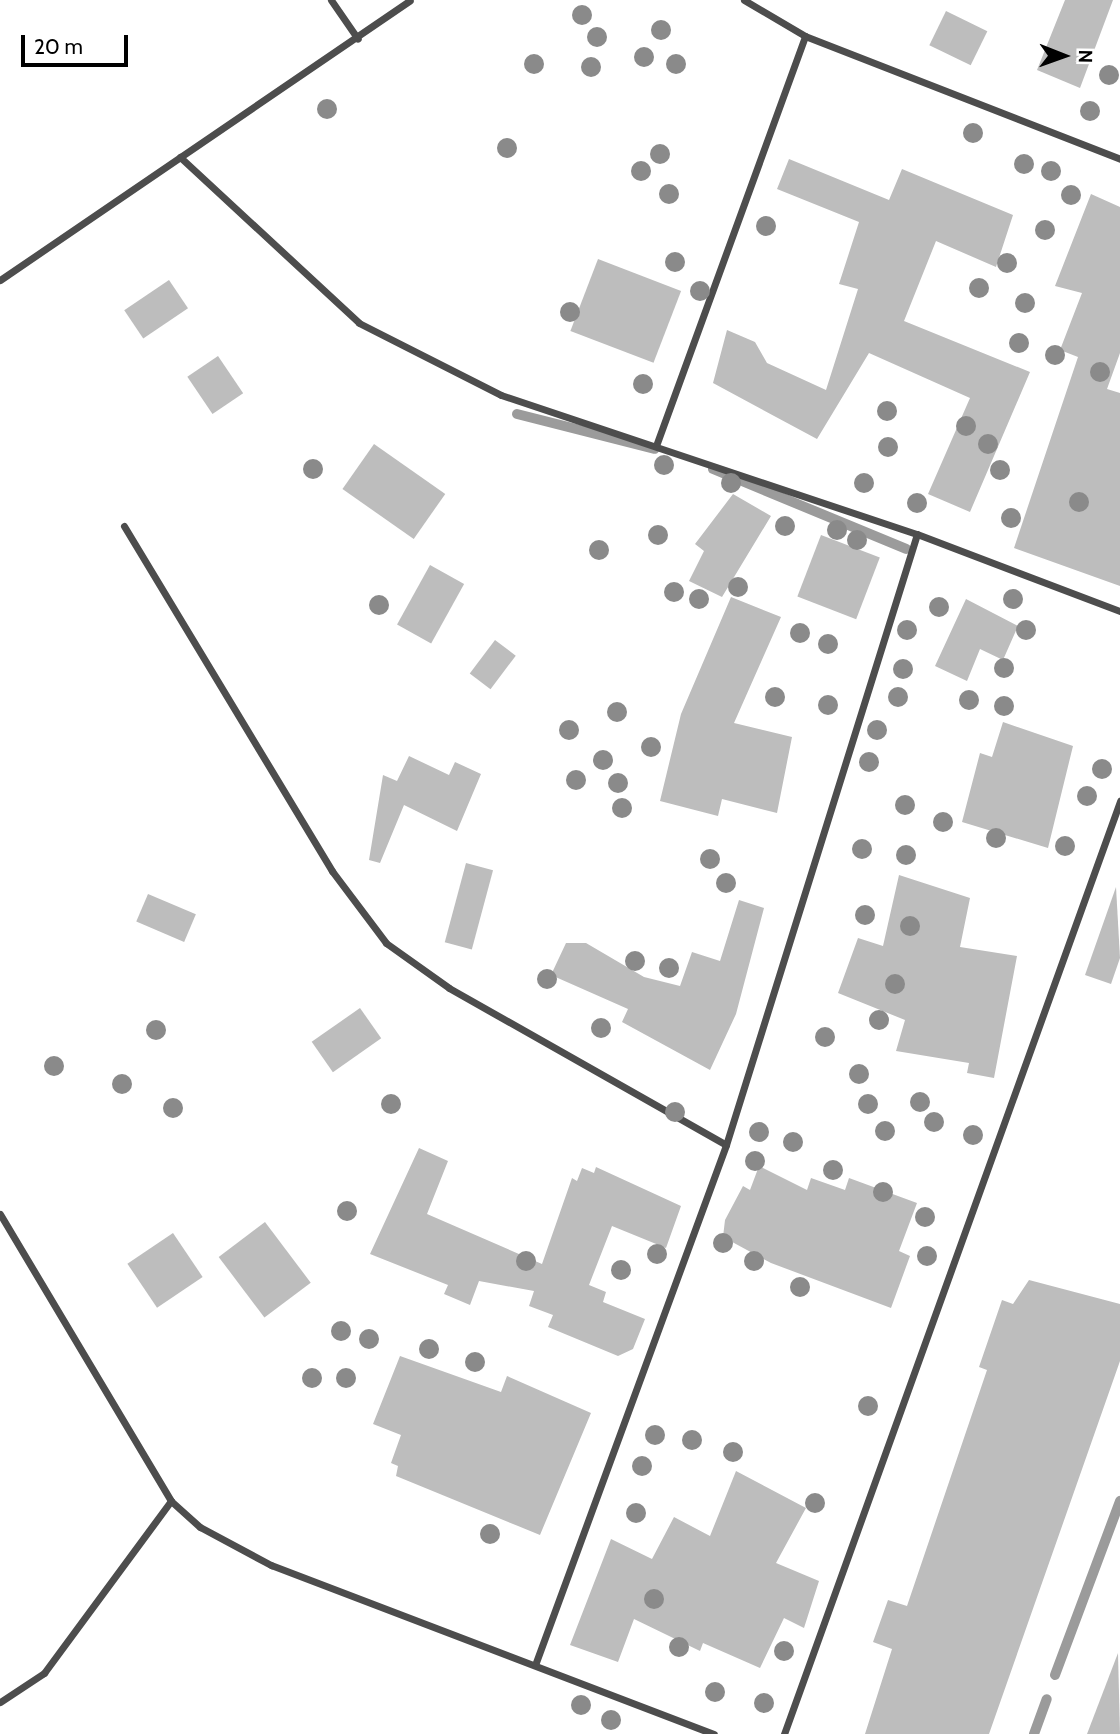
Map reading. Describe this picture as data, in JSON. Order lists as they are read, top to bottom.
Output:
{
  "scale_bar": "20 m",
  "north": "right"
}
